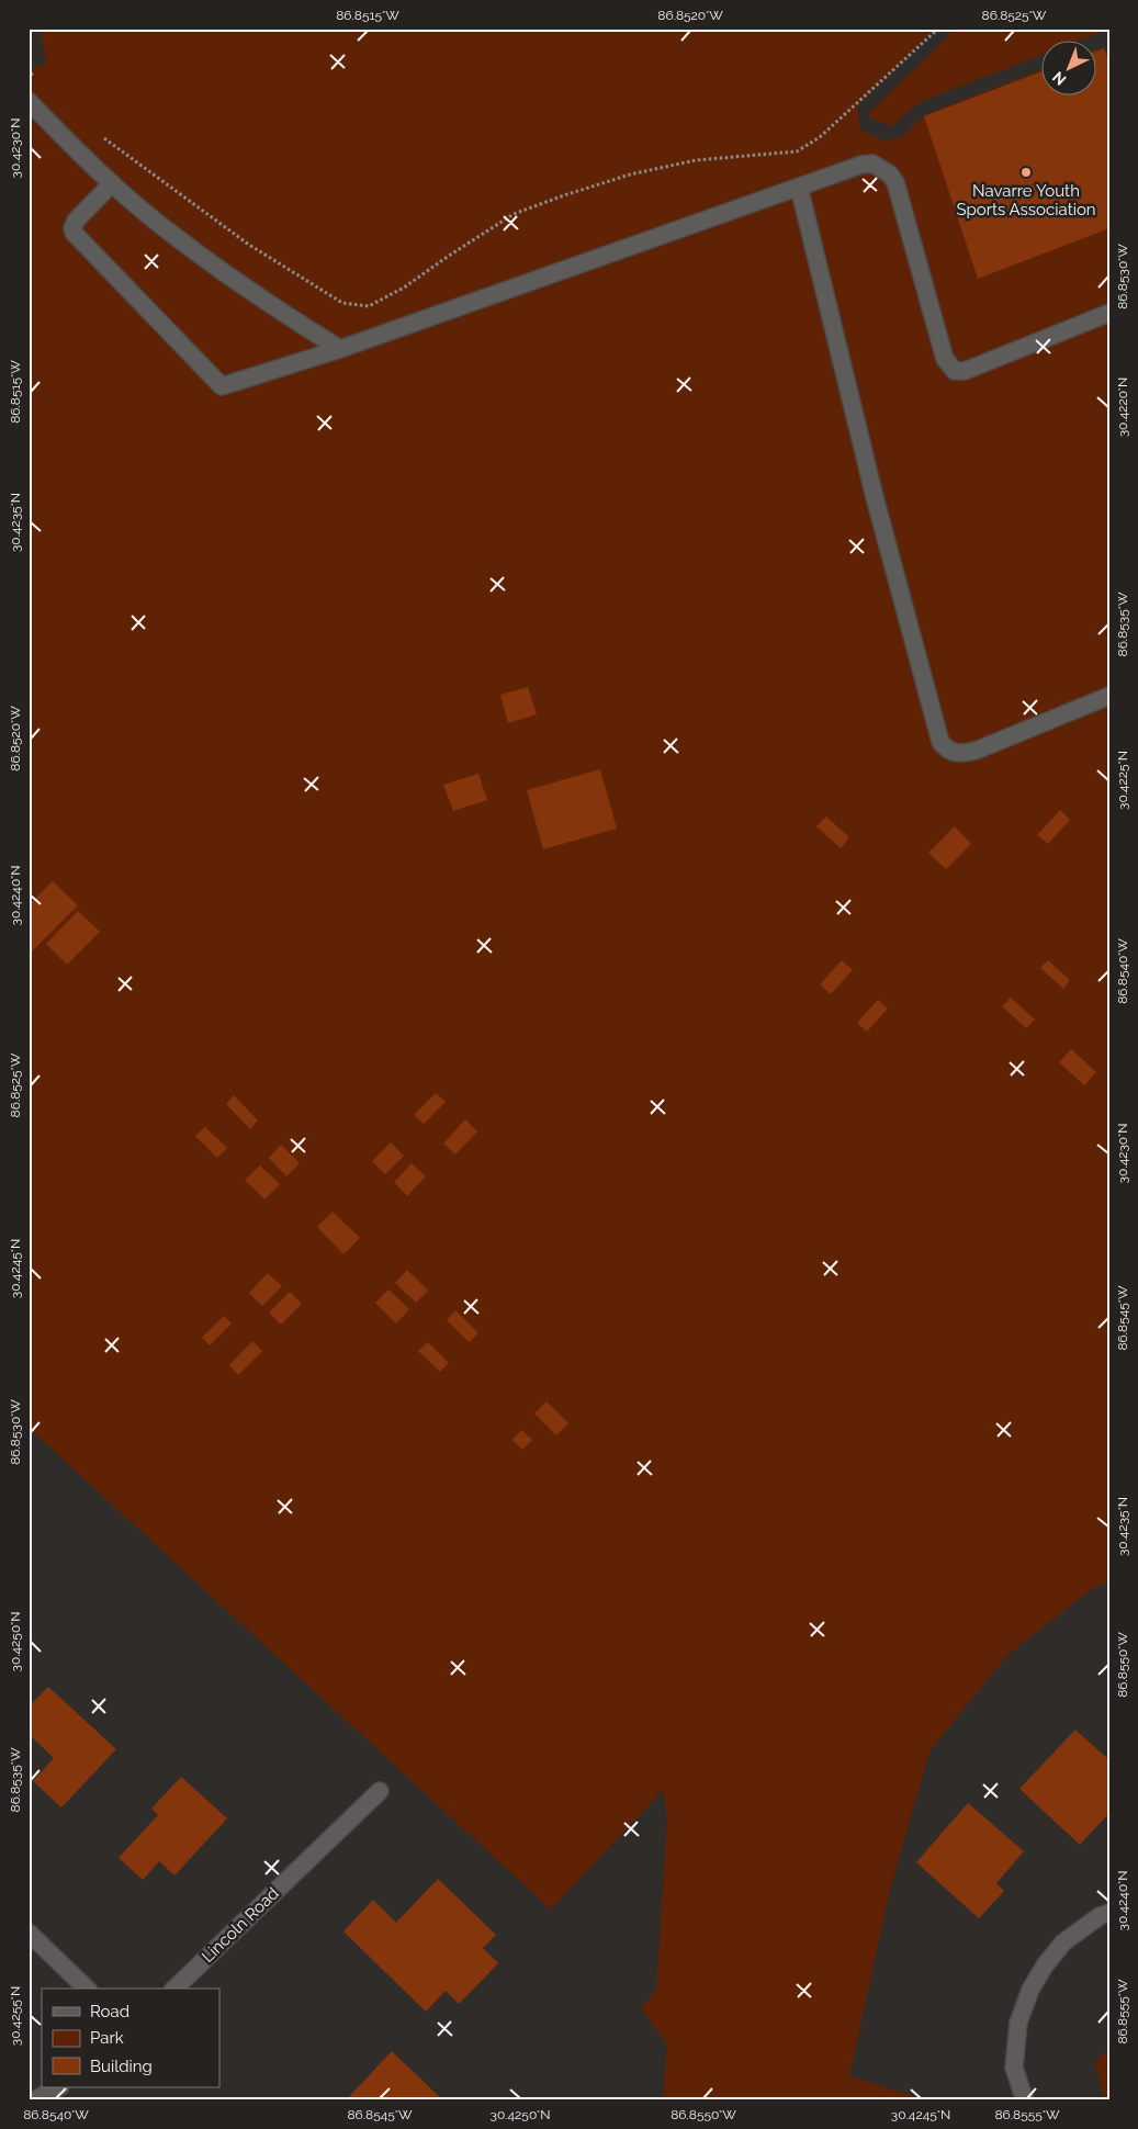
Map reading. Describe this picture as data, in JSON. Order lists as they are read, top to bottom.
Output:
{
  "streets": {
    "street": ["Lincoln Road"]
  },
  "places": ["Navarre Youth Sports Association"],
  "legend": ["Road", "Park", "Building"],
  "north": "bottom left",
  "coordinates": [
    "86.8515°W",
    "86.8520°W",
    "86.8525°W",
    "30.4230°N",
    "86.8530°W",
    "30.4220°N",
    "30.4235°N",
    "86.8535°W",
    "30.4225°N",
    "30.4240°N",
    "86.8540°W",
    "30.4245°N",
    "86.8545°W",
    "30.4250°N",
    "86.8550°W",
    "86.8555°W",
    "30.4255°N"
  ]
}
